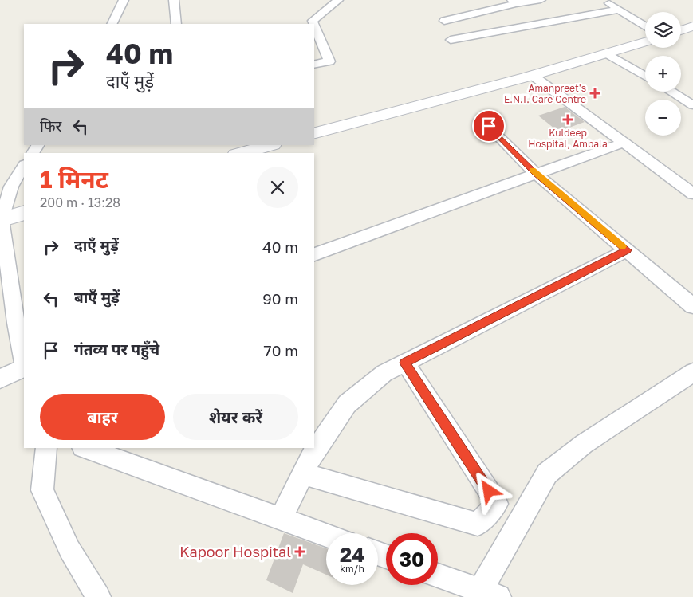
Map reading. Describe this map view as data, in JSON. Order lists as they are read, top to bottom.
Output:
{
  "places": {
    "health": ["Amanpreet's E.N.T. Care Centre", "Kuldeep Hospital, Ambala", "Kapoor Hospital"]
  },
  "page": {
    "map_buttons": ["+", "−"],
    "turn": ["40 m", "दाएँ मुड़ें"],
    "then": "फिर",
    "heading": ["1 मिनट", "200 m · 13:28"],
    "list": [
      {
        "name": "दाएँ मुड़ें",
        "value": "40 m"
      },
      {
        "name": "बाएँ मुड़ें",
        "value": "90 m"
      },
      {
        "name": "गंतव्य पर पहुँचे",
        "value": "70 m"
      }
    ],
    "buttons": ["बाहर", "शेयर करें"],
    "speed": "24 km/h",
    "limit": "30"
  }
}
